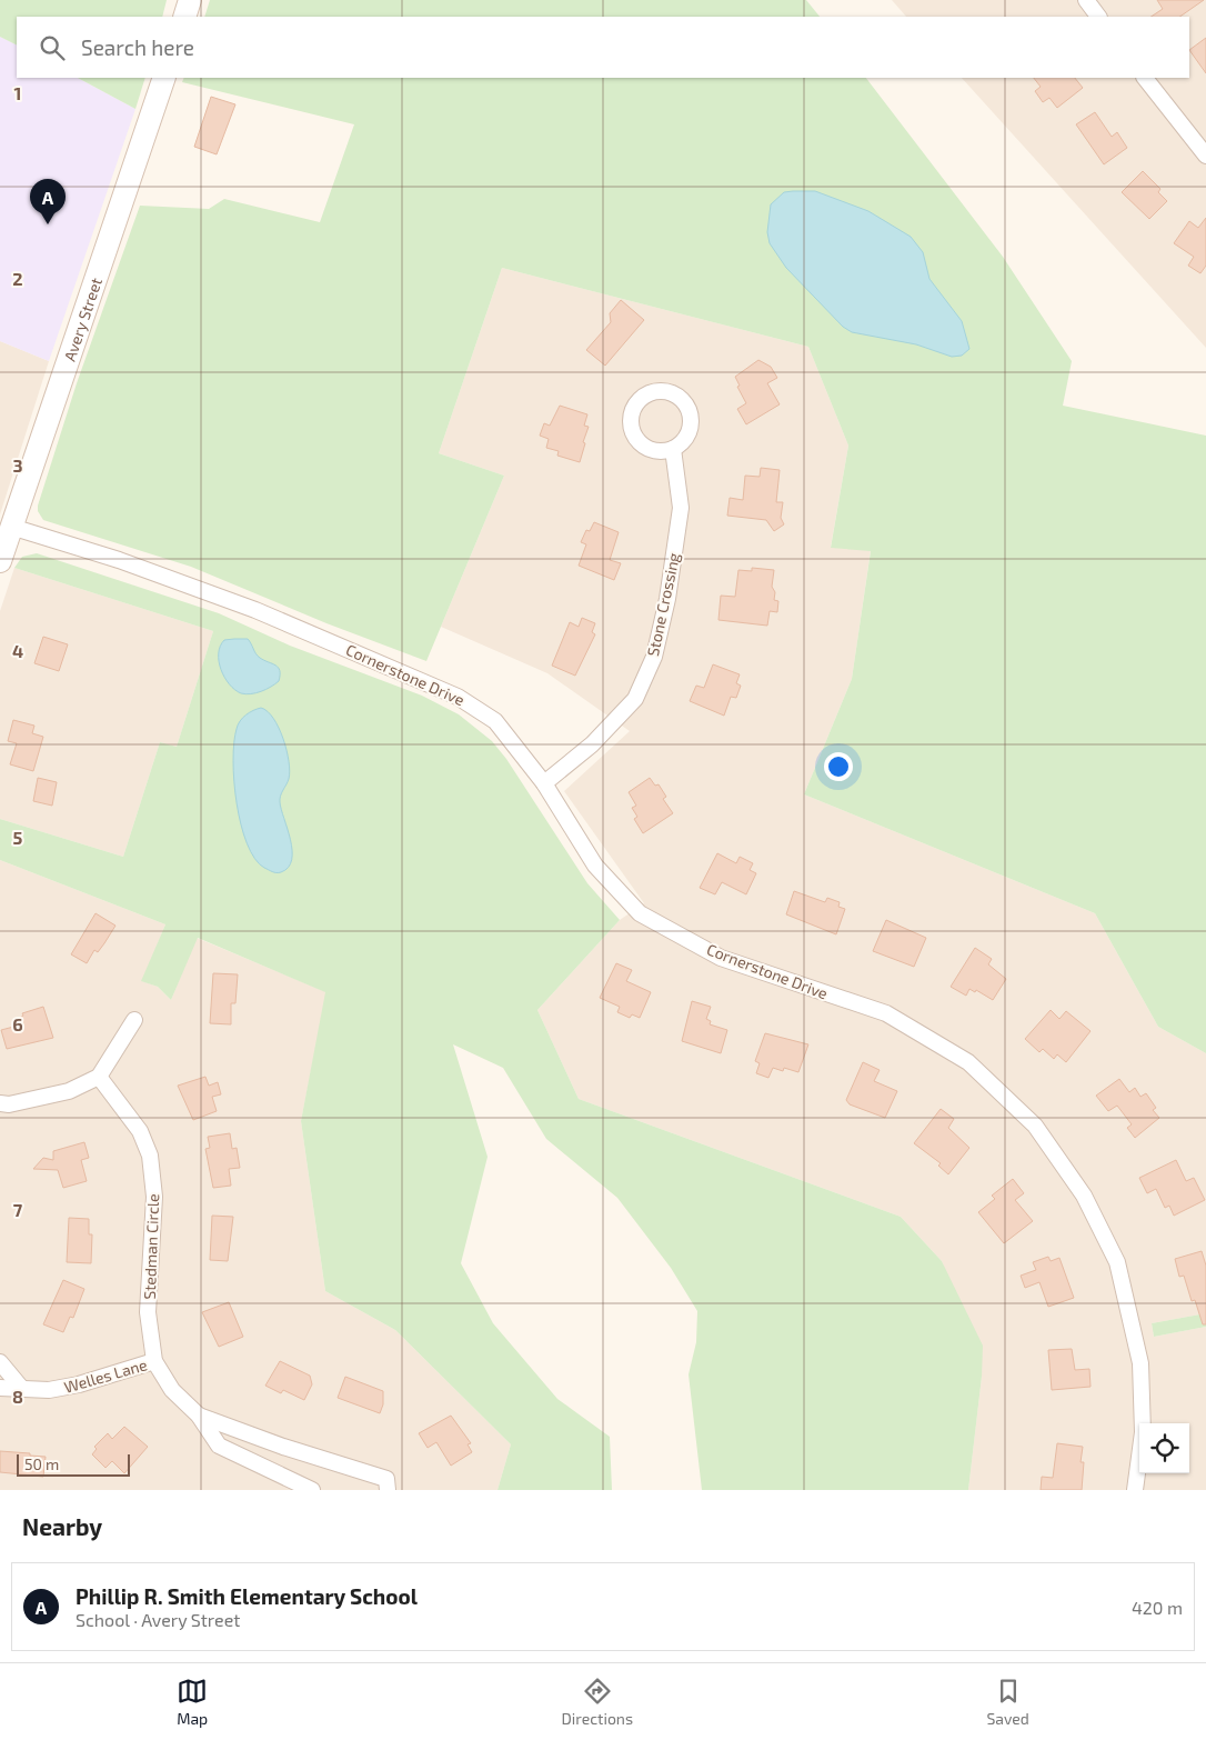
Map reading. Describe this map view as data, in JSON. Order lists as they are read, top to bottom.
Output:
{
  "streets": {
    "main road": ["Avery Street"],
    "street": [
      "Stone Crossing",
      "Cornerstone Drive",
      "Stedman Circle",
      "Welles Lane"
    ]
  },
  "crossings": [
    ["Avery Street", "Cornerstone Drive"],
    ["Stone Crossing", "Cornerstone Drive"],
    ["Stedman Circle", "Welles Lane"]
  ],
  "scale_bar": "50 m",
  "page": {
    "search": "Search here",
    "pins": "A",
    "scale": "50 m",
    "heading": "Nearby",
    "list": [
      {
        "mark": "A",
        "name": "Phillip R. Smith Elementary School",
        "note": "School · Avery Street",
        "value": "420 m"
      }
    ],
    "nav": ["Map", "Directions", "Saved"]
  },
  "grid": {
    "rows": [
      "1",
      "2",
      "3",
      "4",
      "5",
      "6",
      "7",
      "8"
    ]
  }
}
